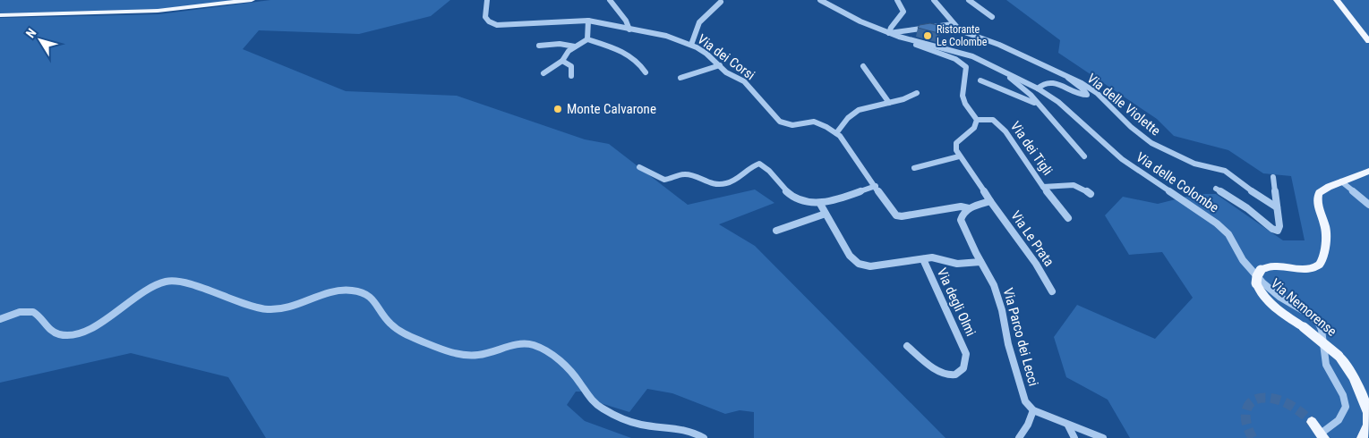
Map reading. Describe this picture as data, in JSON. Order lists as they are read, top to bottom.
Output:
{
  "streets": {
    "main road": ["Via Nemorense"],
    "street": [
      "Via dei Corsi",
      "Via delle Violette",
      "Via dei Tigli",
      "Via delle Colombe",
      "Via Le Prata",
      "Via degli Olmi",
      "Via Parco dei Lecci"
    ]
  },
  "crossings": [
    ["Via dei Corsi", "Via Parco dei Lecci"]
  ],
  "places": ["Ristorante Le Colombe", "Monte Calvarone"],
  "north": "top left"
}
